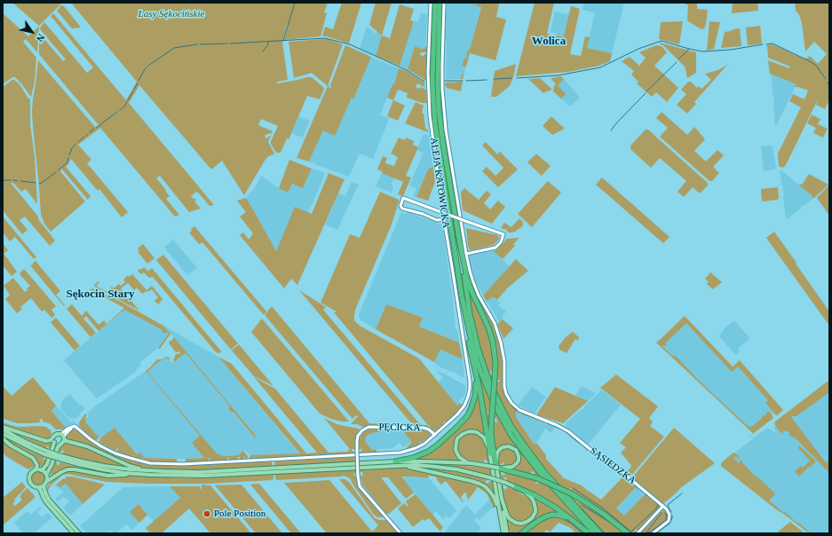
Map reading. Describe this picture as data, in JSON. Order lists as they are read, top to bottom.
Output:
{
  "streets": {
    "street": ["ALEJA KATOWICKA", "PĘCICKA", "SĄSIEDZKA"]
  },
  "crossings": [
    ["ALEJA KATOWICKA", "PĘCICKA"],
    ["ALEJA KATOWICKA", "SĄSIEDZKA"]
  ],
  "districts": ["Wolica", "Sękocin Stary"],
  "parks": ["Lasy Sękocińskie"],
  "places": ["Pole Position"],
  "north": "bottom right"
}
